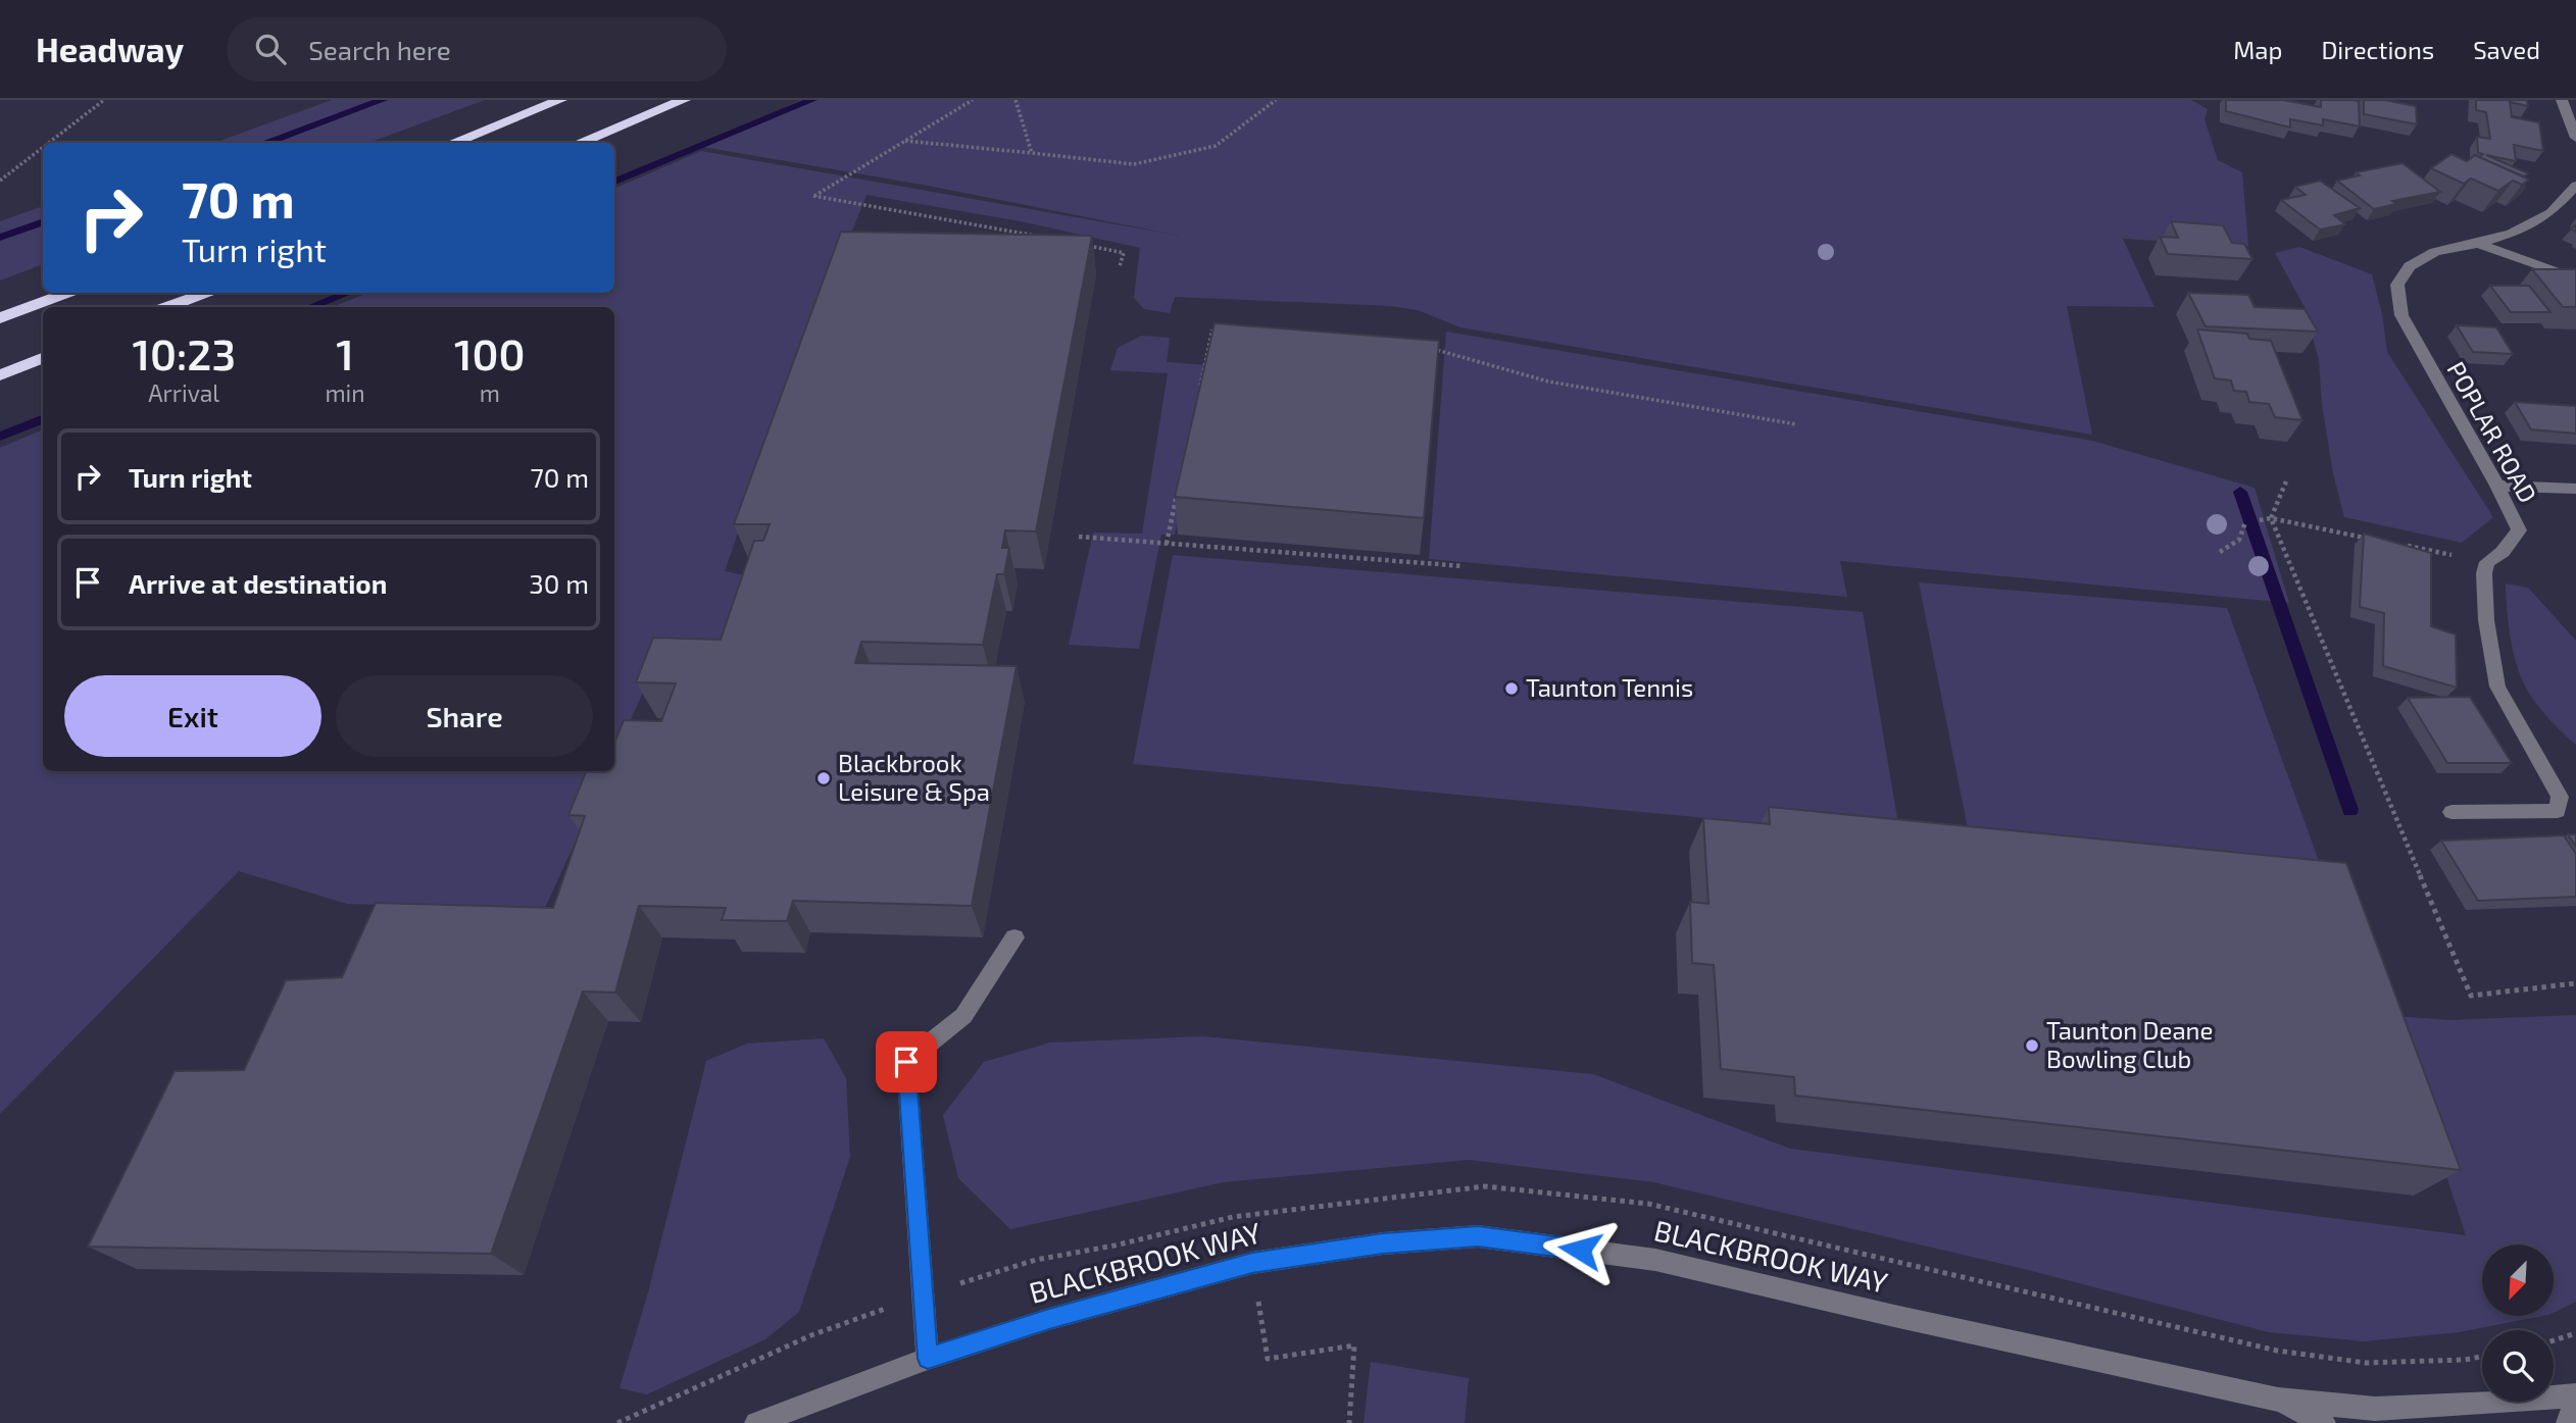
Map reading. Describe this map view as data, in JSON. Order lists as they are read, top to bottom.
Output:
{
  "streets": {
    "street": ["POPLAR ROAD", "BLACKBROOK WAY"]
  },
  "places": ["Taunton Tennis", "Blackbrook Leisure & Spa", "Taunton Deane Bowling Club"],
  "north": "bottom left",
  "page": {
    "header": "Headway",
    "search": "Search here",
    "nav": ["Map", "Directions", "Saved"],
    "turn": ["70 m", "Turn right"],
    "eta": [
      "10:23",
      "Arrival",
      "1",
      "min",
      "100",
      "m"
    ],
    "list": [
      {
        "name": "Turn right",
        "value": "70 m"
      },
      {
        "name": "Arrive at destination",
        "value": "30 m"
      }
    ],
    "buttons": ["Exit", "Share"]
  }
}
